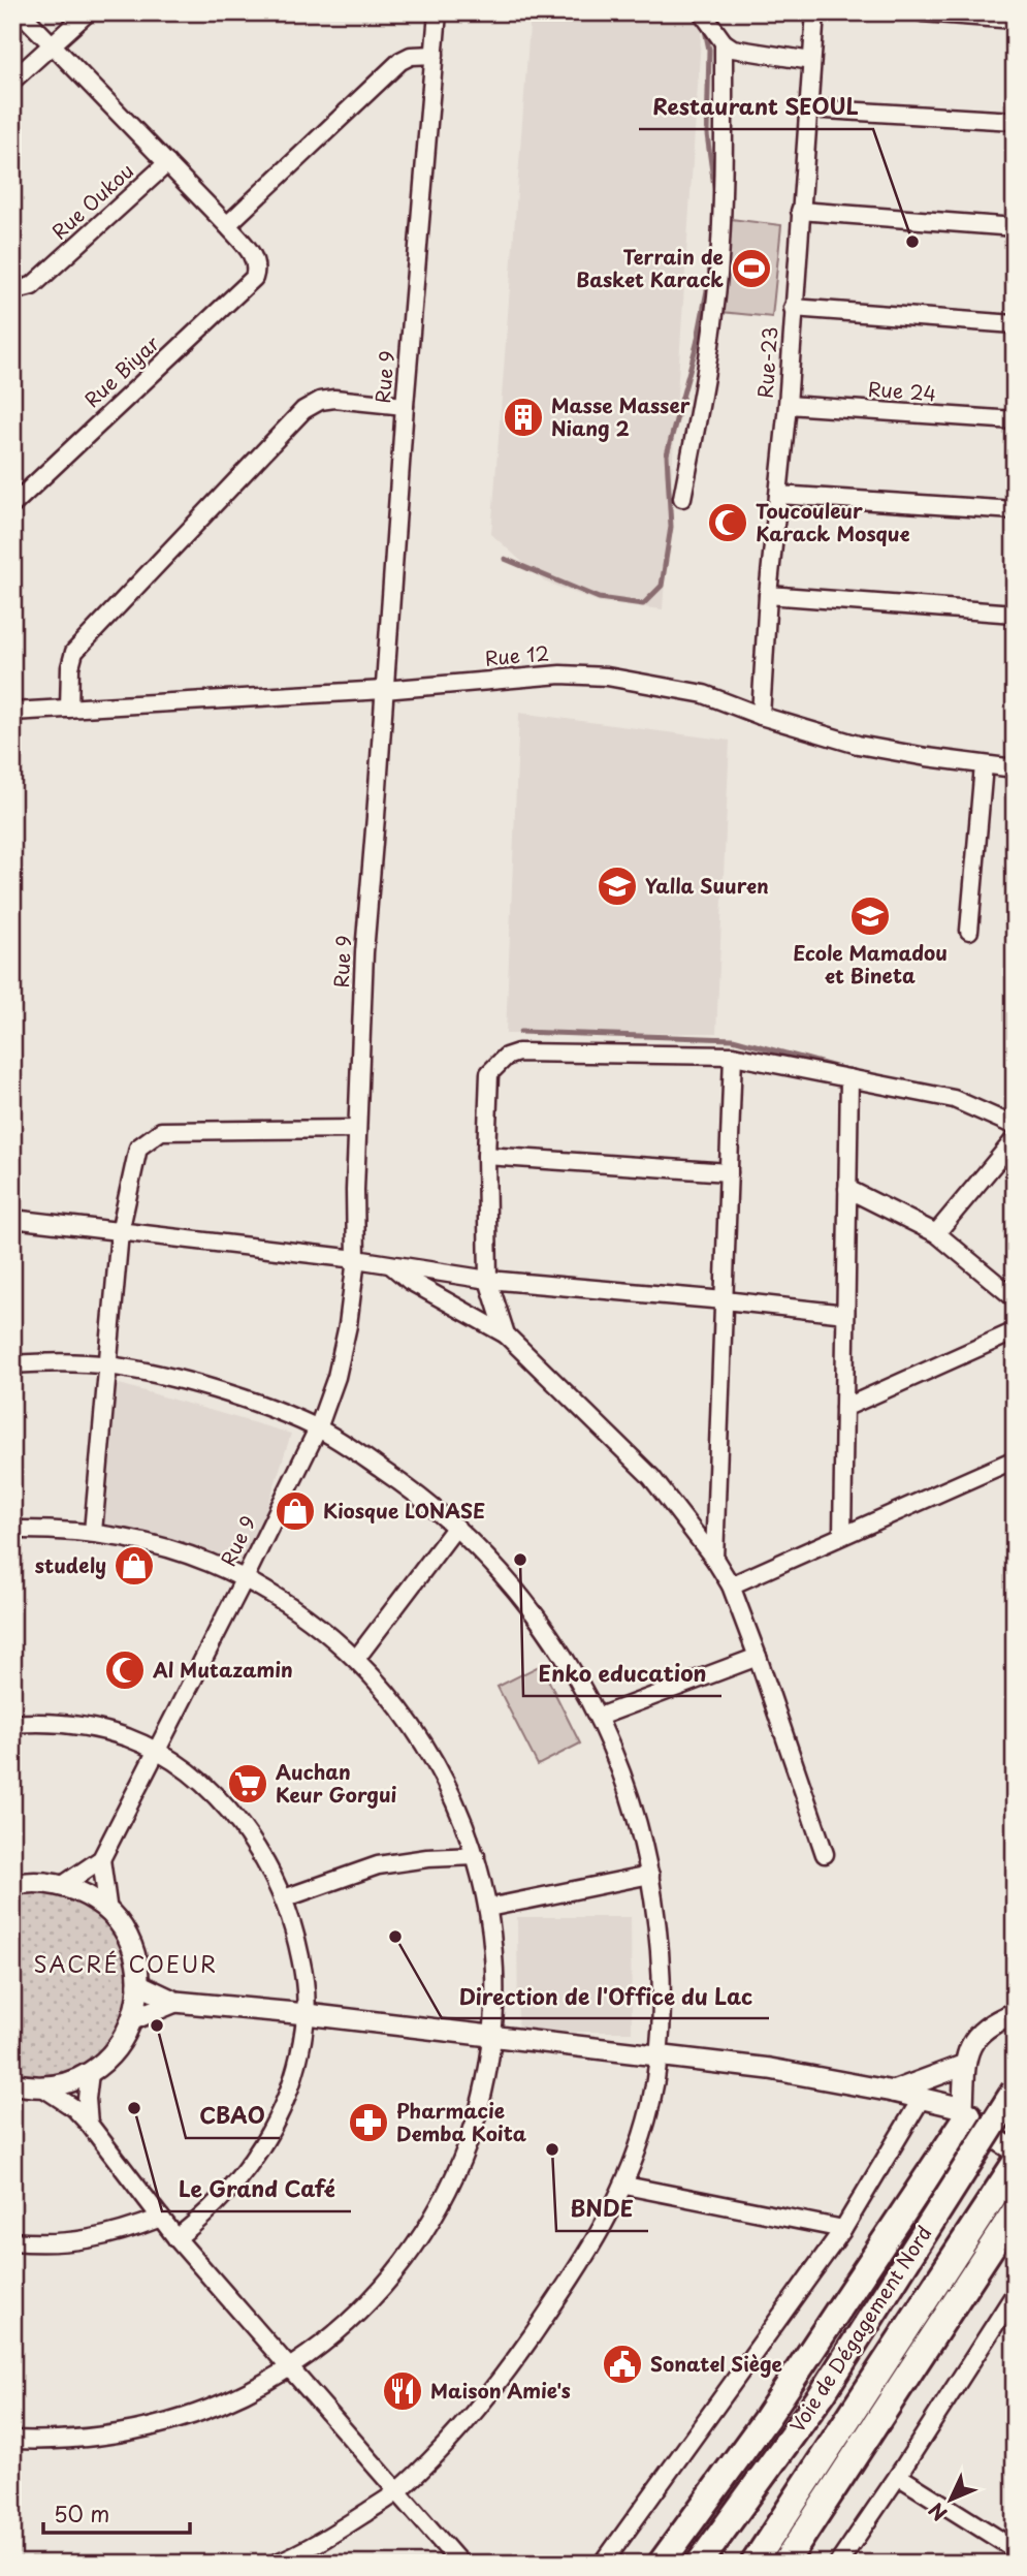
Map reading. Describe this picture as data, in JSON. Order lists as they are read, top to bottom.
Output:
{
  "streets": {
    "highway": ["Voie de Dégagement Nord"],
    "street": [
      "Rue Oukou",
      "Rue-23",
      "Rue Biyar",
      "Rue 9",
      "Rue 24",
      "Rue 12"
    ]
  },
  "crossings": [
    ["Rue-23", "Rue 24"],
    ["Rue-23", "Rue 12"],
    ["Rue 9", "Rue 12"]
  ],
  "districts": ["SACRÉ COEUR"],
  "places": {
    "other": [
      "Restaurant SEOUL",
      "Enko education",
      "Direction de l'Office du Lac",
      "CBAO",
      "Le Grand Café",
      "BNDE"
    ],
    "sports": ["Terrain de Basket Karack"],
    "building": ["Masse Masser Niang 2"],
    "mosque": ["Toucouleur Karack Mosque", "Al Mutazamin"],
    "school or university": ["Yalla Suuren", "Ecole Mamadou et Bineta"],
    "shop": ["Kiosque LONASE", "studely"],
    "supermarket": ["Auchan Keur Gorgui"],
    "pharmacy": ["Pharmacie Demba Koita"],
    "public building": ["Sonatel Siège"],
    "restaurant": ["Maison Amie's"]
  },
  "scale_bar": "50 m",
  "north": "bottom left"
}
